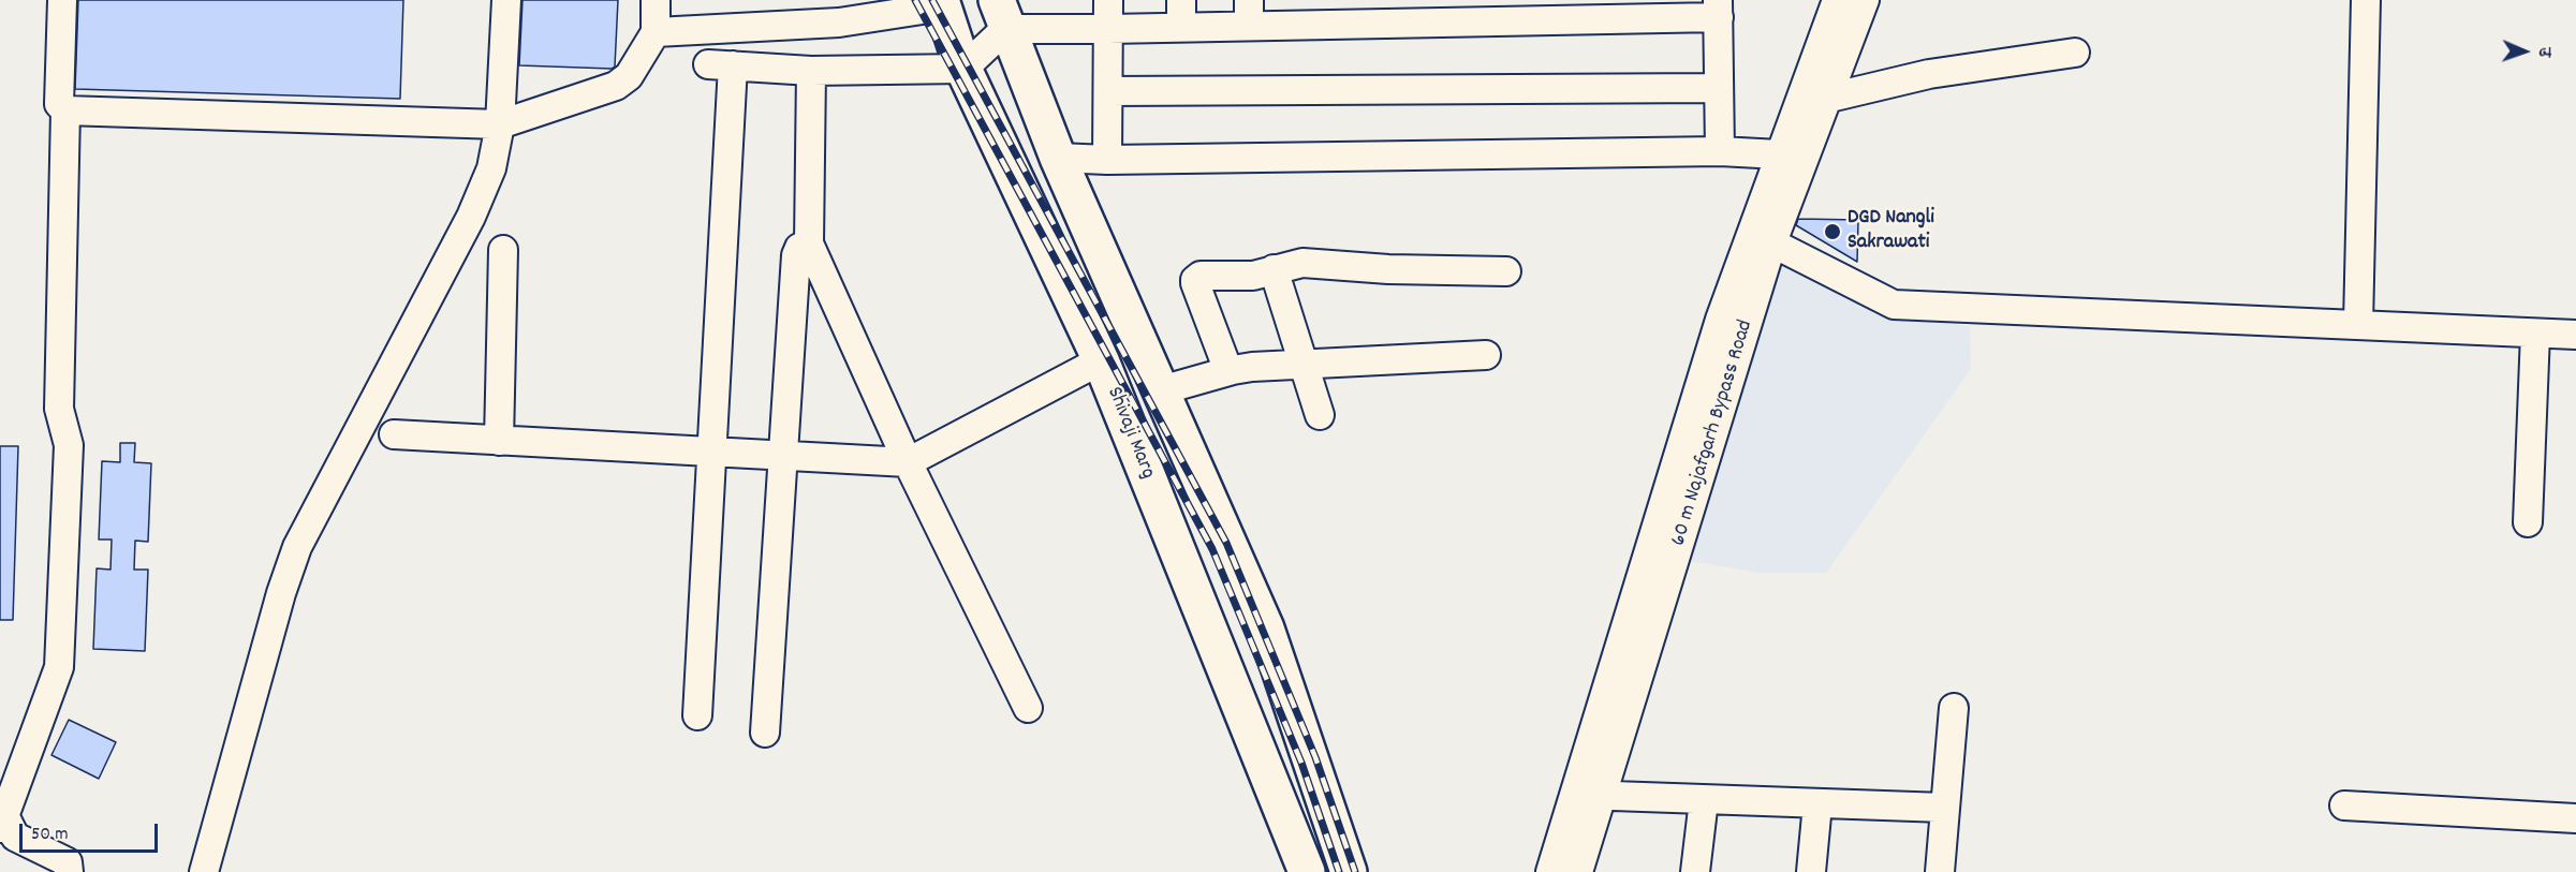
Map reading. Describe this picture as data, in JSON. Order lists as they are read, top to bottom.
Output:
{
  "streets": {
    "main road": ["Shivaji Marg"],
    "street": ["60 m Najafgarh Bypass Road"]
  },
  "places": ["DGD Nangli Sakrawati"],
  "scale_bar": "50 m",
  "north": "right"
}
